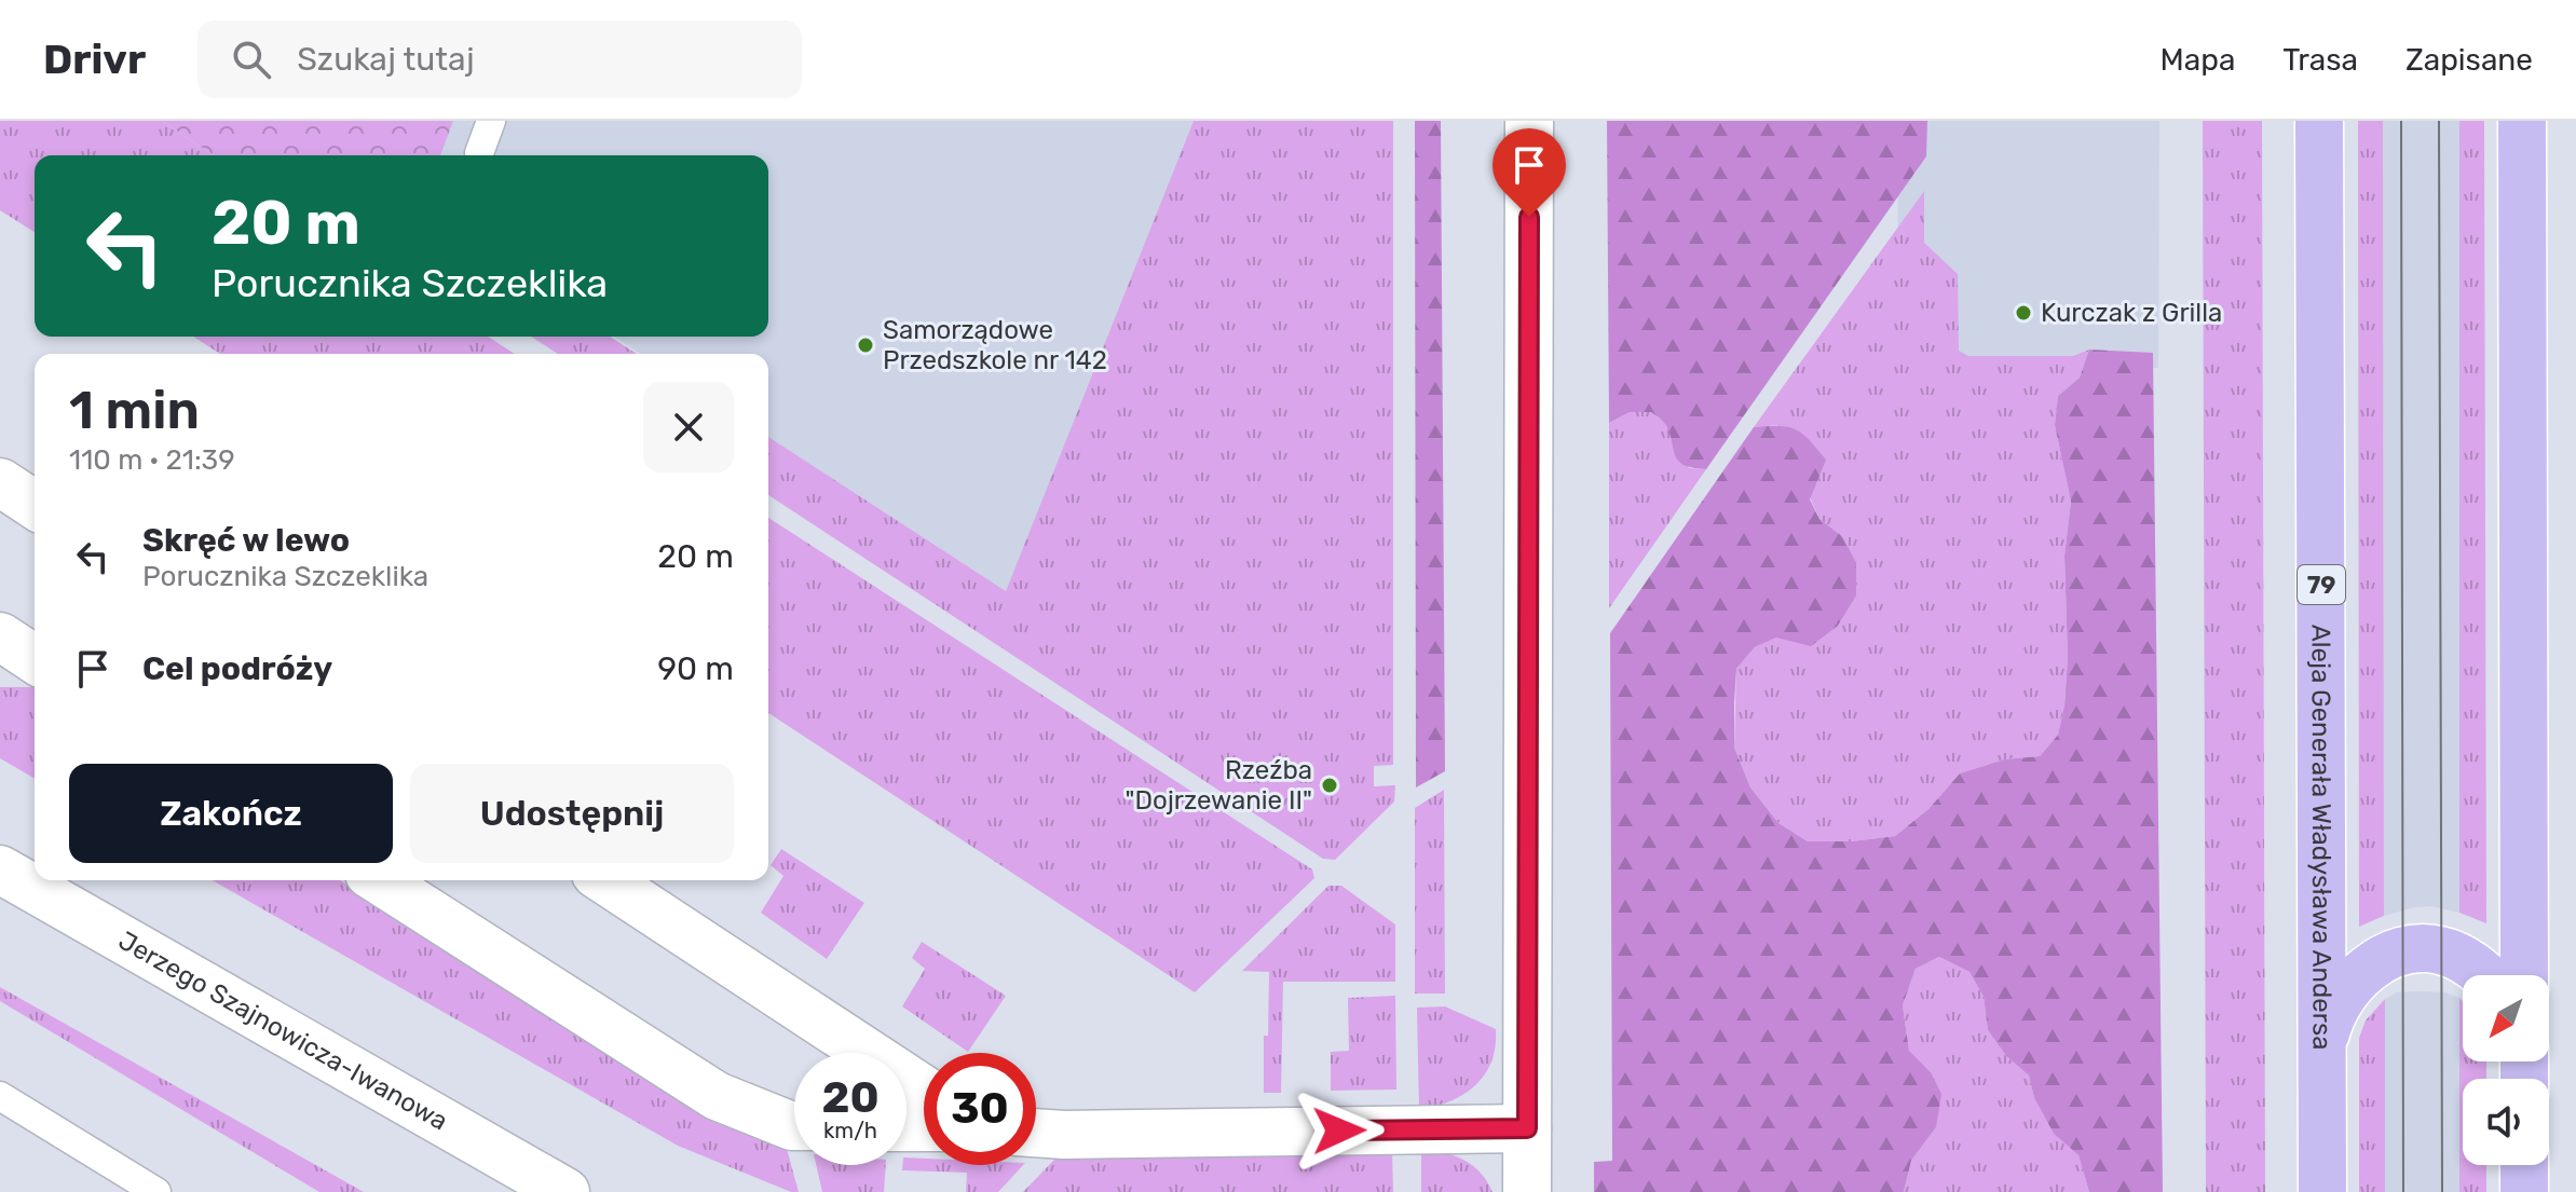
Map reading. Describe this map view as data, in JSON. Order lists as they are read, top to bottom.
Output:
{
  "streets": {
    "main road": ["79", "Aleja Generała Władysława Andersa"],
    "street": ["Jerzego Szajnowicza-Iwanowa"]
  },
  "places": ["Kurczak z Grilla", "Samorządowe Przedszkole nr 142", "Rzeźba \"Dojrzewanie II\""],
  "north": "bottom left",
  "page": {
    "header": "Drivr",
    "search": "Szukaj tutaj",
    "nav": ["Mapa", "Trasa", "Zapisane"],
    "turn": ["20 m", "Porucznika Szczeklika"],
    "heading": ["1 min", "110 m · 21:39"],
    "list": [
      {
        "name": "Skręć w lewo",
        "note": "Porucznika Szczeklika",
        "value": "20 m"
      },
      {
        "name": "Cel podróży",
        "value": "90 m"
      }
    ],
    "buttons": ["Zakończ", "Udostępnij"],
    "speed": "20 km/h",
    "limit": "30"
  }
}
